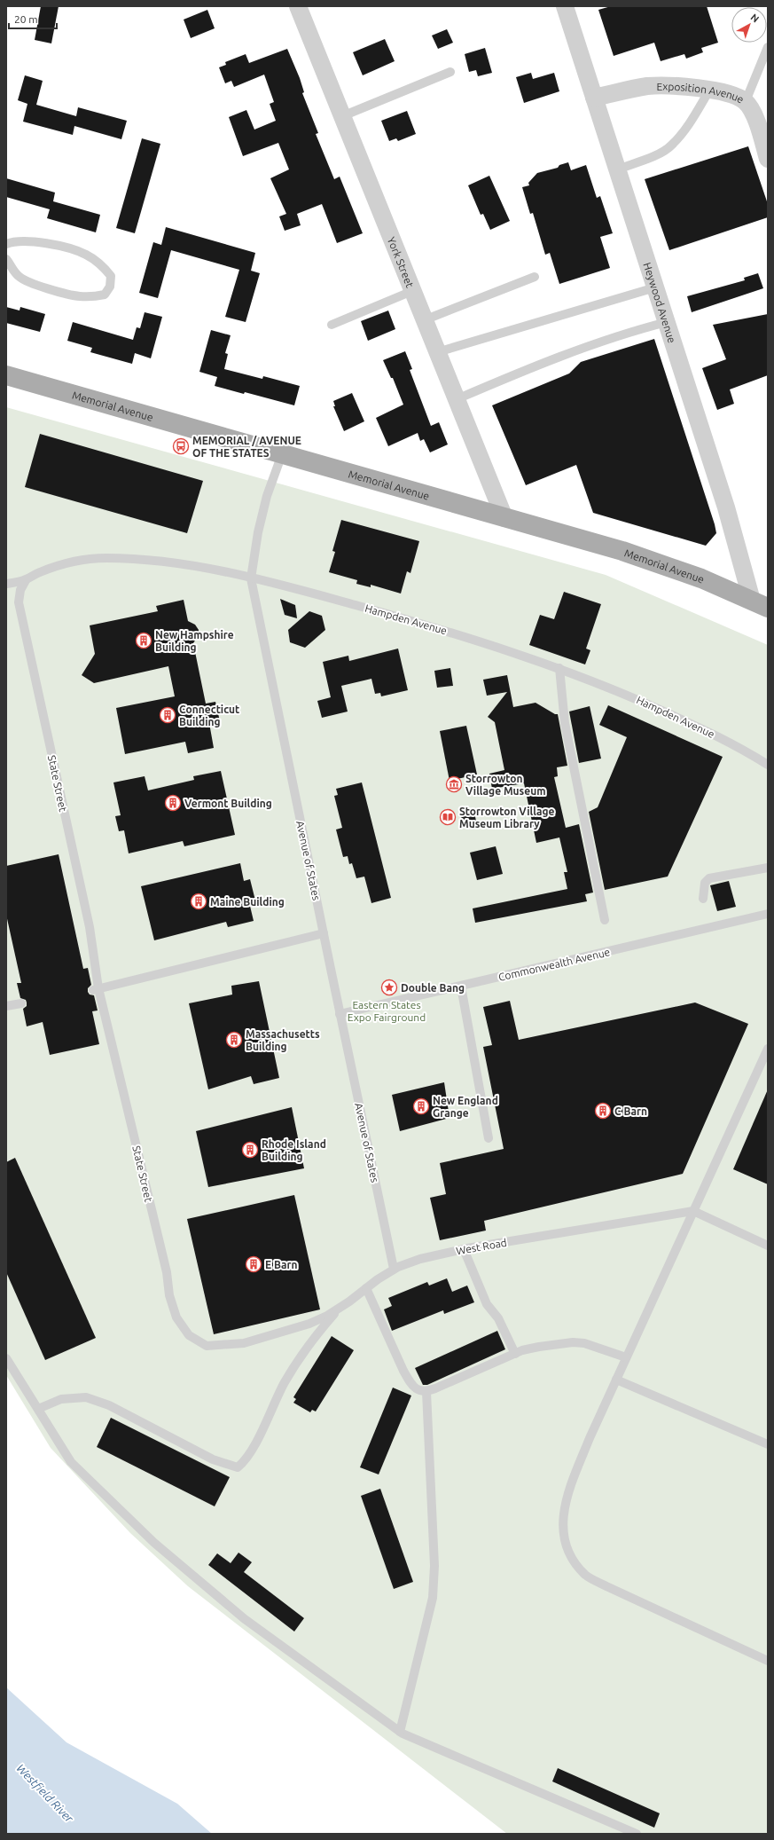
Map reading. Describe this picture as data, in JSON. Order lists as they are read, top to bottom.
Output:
{
  "streets": {
    "main road": ["Memorial Avenue"],
    "street": ["Exposition Avenue", "York Street", "Heywood Avenue"],
    "lane": [
      "Hampden Avenue",
      "State Street",
      "Avenue of States",
      "Commonwealth Avenue",
      "West Road"
    ]
  },
  "crossings": [
    ["Exposition Avenue", "Heywood Avenue"],
    ["York Street", "Memorial Avenue"],
    ["Heywood Avenue", "Memorial Avenue"],
    ["Memorial Avenue", "Avenue of States"],
    ["Hampden Avenue", "State Street"],
    ["Hampden Avenue", "Avenue of States"],
    ["State Street", "West Road"],
    ["Avenue of States", "Commonwealth Avenue"],
    ["Avenue of States", "West Road"]
  ],
  "water": ["Westfield River"],
  "parks": ["Eastern States Expo Fairground"],
  "places": {
    "bus stop": ["MEMORIAL / AVENUE OF THE STATES"],
    "building": [
      "New Hampshire Building",
      "Connecticut Building",
      "Vermont Building",
      "Maine Building",
      "Massachusetts Building",
      "New England Grange",
      "C Barn",
      "Rhode Island Building",
      "E Barn"
    ],
    "museum": ["Storrowton Village Museum"],
    "library": ["Storrowton Village Museum Library"],
    "place": ["Double Bang"]
  },
  "scale_bar": "20 m",
  "north": "top right"
}
